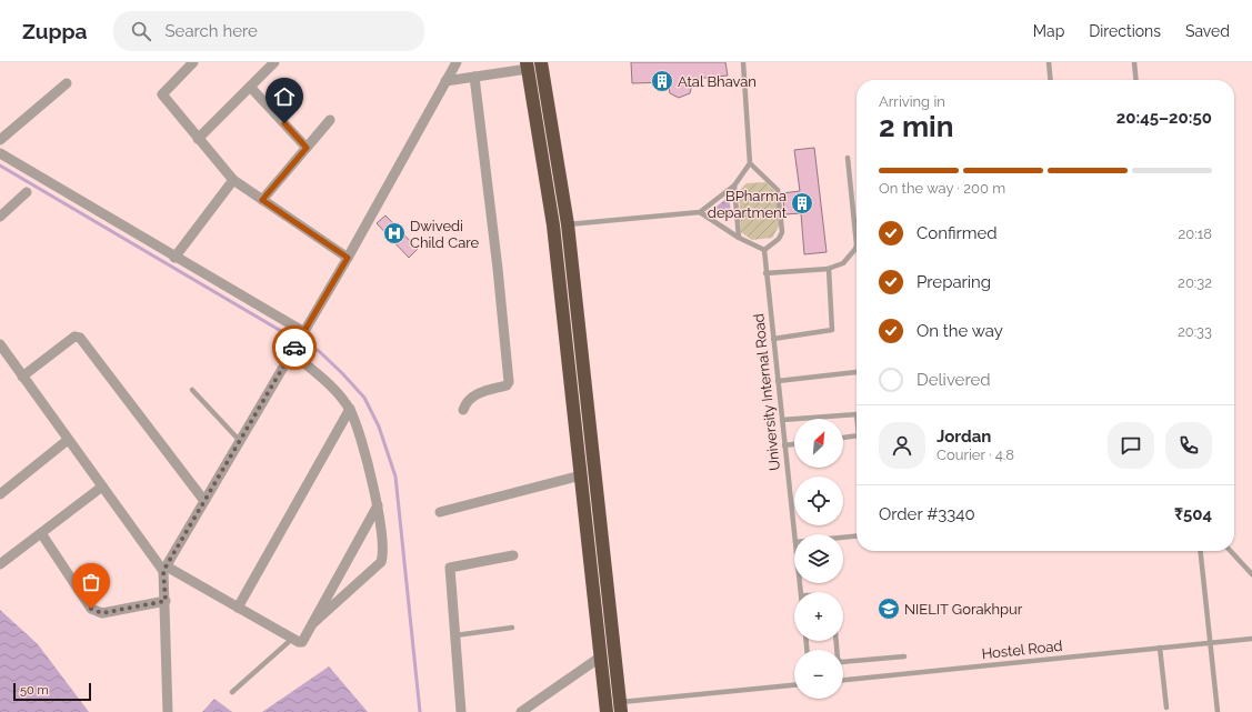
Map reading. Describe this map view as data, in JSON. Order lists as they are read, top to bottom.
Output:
{
  "streets": {
    "lane": ["University Internal Road", "Hostel Road"]
  },
  "places": {
    "building": ["Atal Bhavan", "BPharma department"],
    "hospital": ["Dwivedi Child Care"],
    "school or university": ["NIELIT Gorakhpur"]
  },
  "scale_bar": "50 m",
  "north": "top right",
  "page": {
    "header": "Zuppa",
    "search": "Search here",
    "nav": ["Map", "Directions", "Saved"],
    "heading": ["2 min", "Arriving in", "20:45–20:50"],
    "panel": [
      "Jordan",
      "Courier · 4.8",
      "Order #3340",
      "₹504"
    ],
    "bar": "On the way · 200 m",
    "list": [
      ["Confirmed", "20:18"],
      ["Preparing", "20:32"],
      ["On the way", "20:33"],
      "Delivered"
    ],
    "map_buttons": ["+", "−"],
    "scale": "50 m"
  }
}
